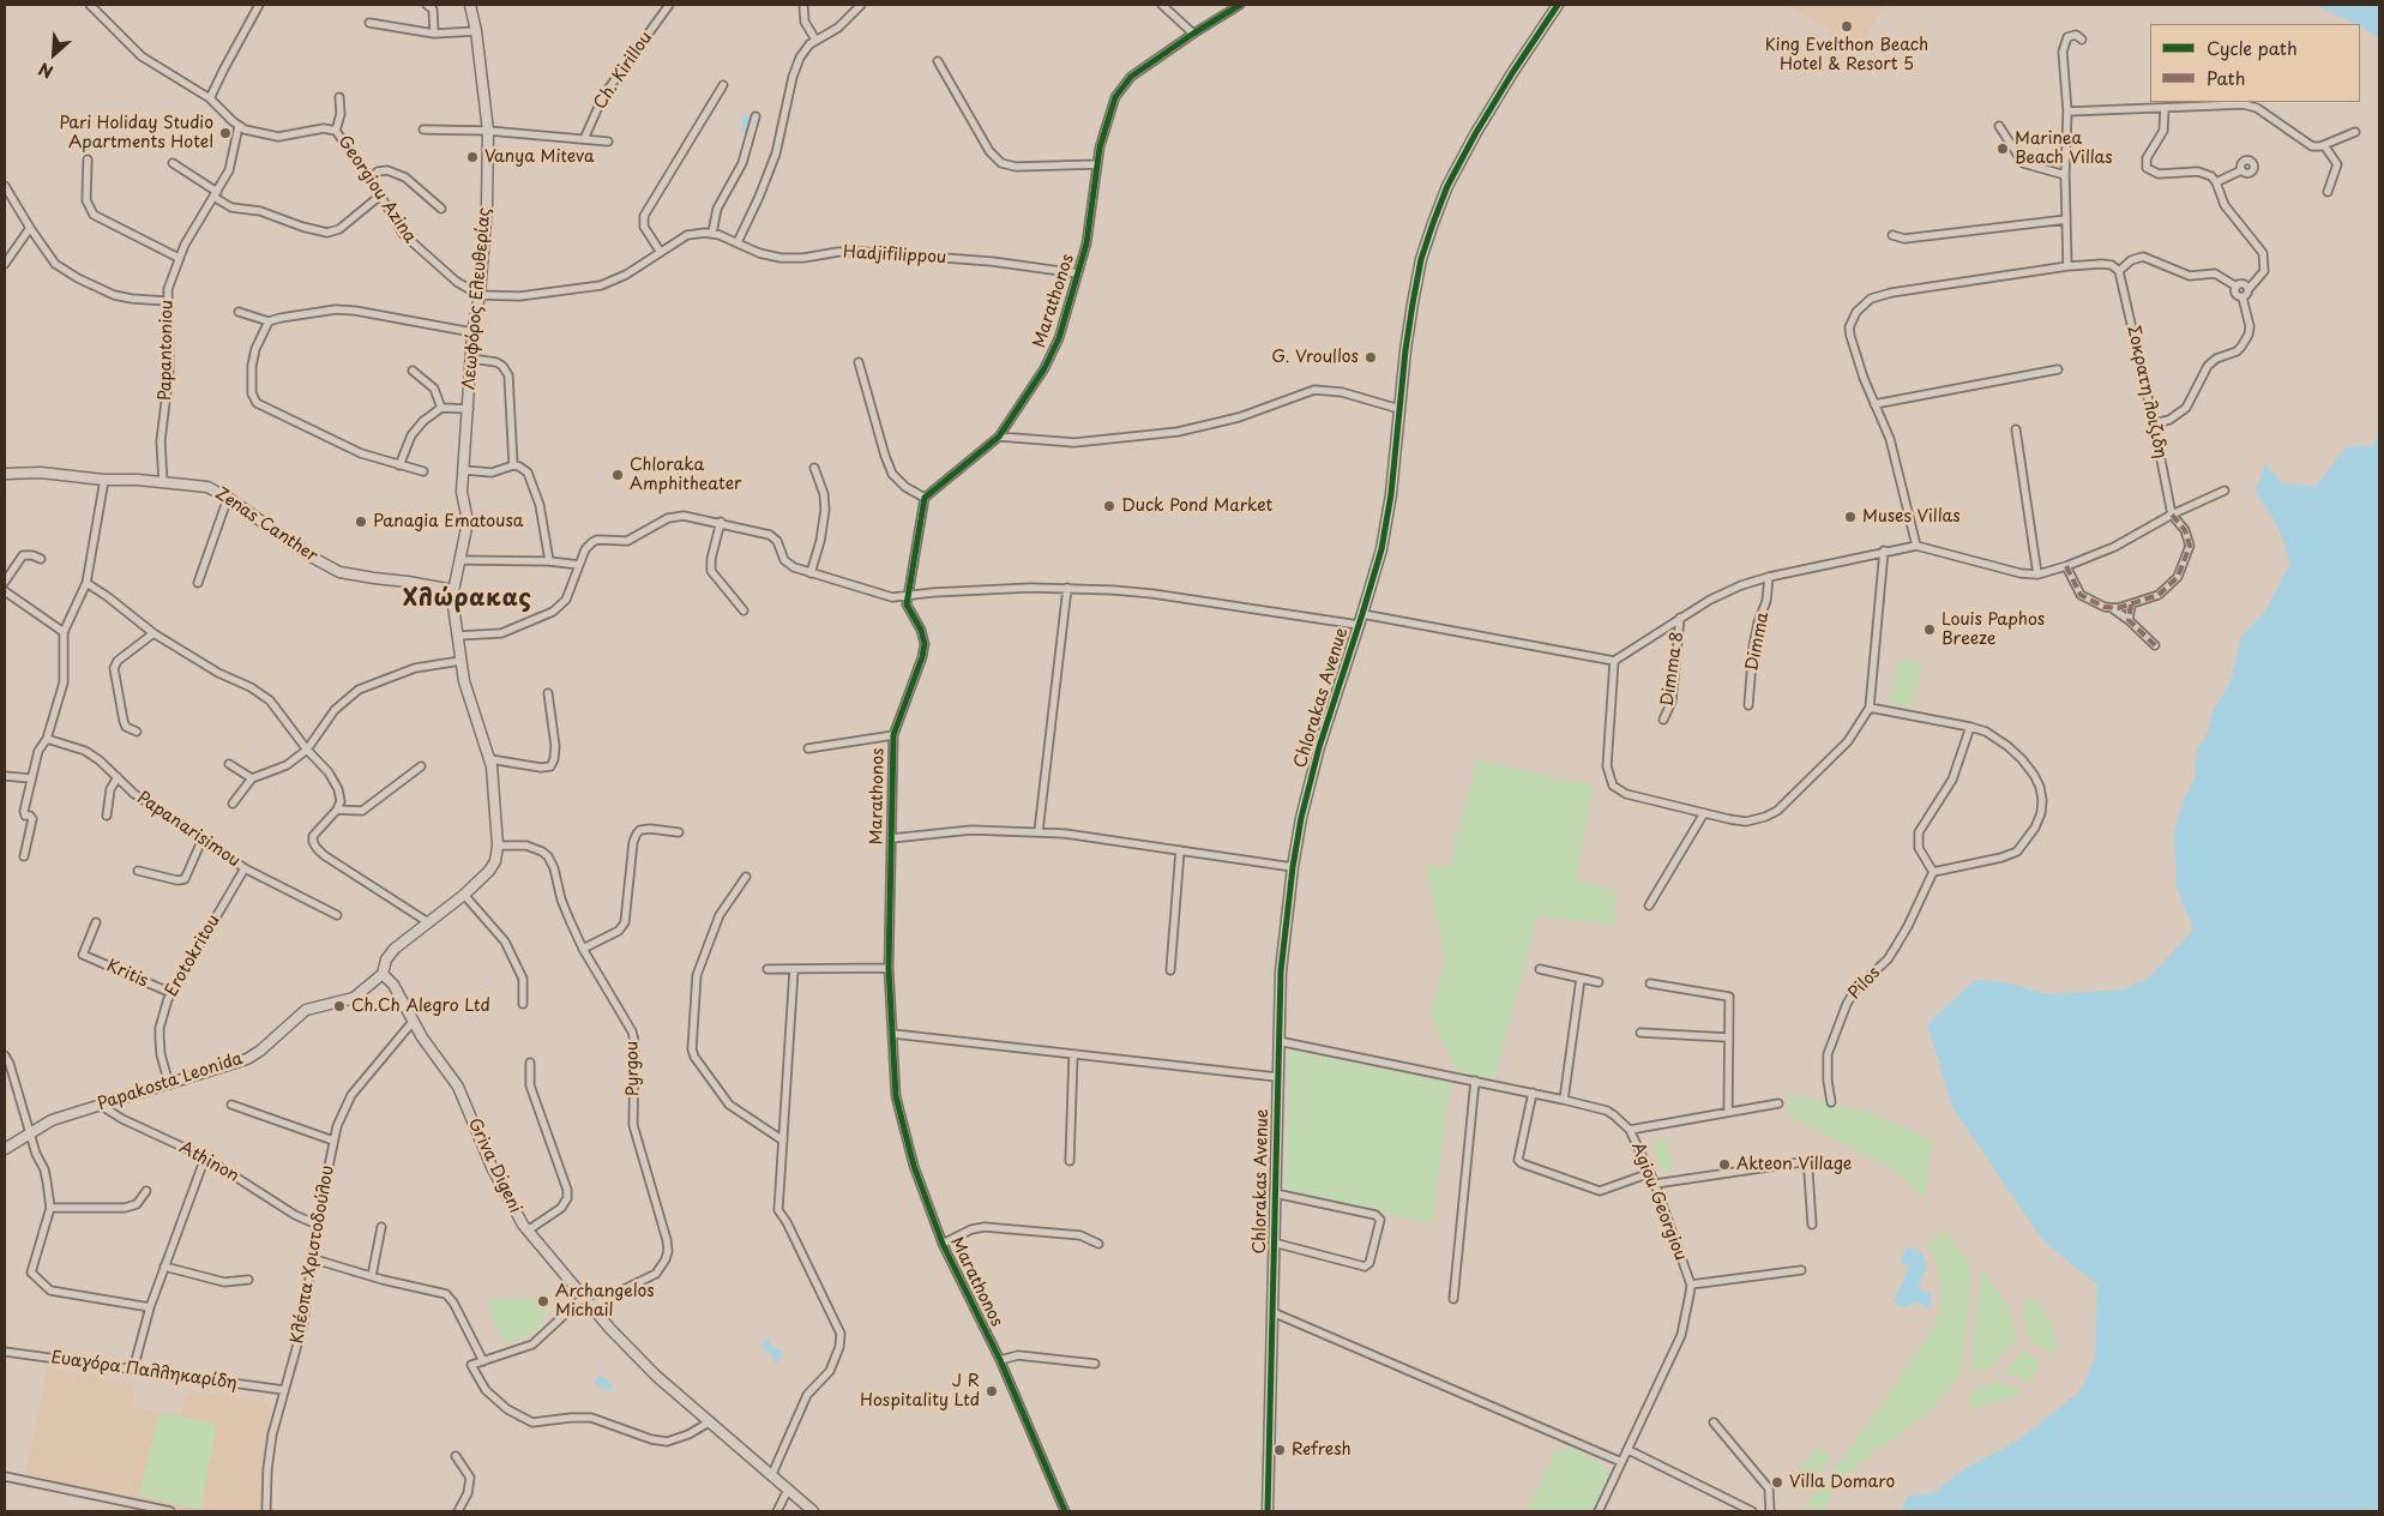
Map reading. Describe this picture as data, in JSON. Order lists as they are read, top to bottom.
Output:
{
  "streets": {
    "main road": [
      "Λεωφόρος Ελευθερίας",
      "Zenas Canther",
      "Chlorakas Avenue",
      "Papakosta Leonida",
      "Griva Digeni"
    ],
    "street": [
      "Ch. Kirillou",
      "Georgiou Azina",
      "Hadjifilippou",
      "Marathonos",
      "Papantoniou",
      "Σοκρατη λοιζιδη",
      "Dimma",
      "Dimma 8",
      "Papanarisimou",
      "Erotokritou",
      "Kritis",
      "Pilos",
      "Pyrgou",
      "Athinon",
      "Agiou Georgiou",
      "Κλέοπα Χριστοδούλου",
      "Ευαγόρα Παλληκαρίδη"
    ]
  },
  "crossings": [
    ["Georgiou Azina", "Hadjifilippou"],
    ["Georgiou Azina", "Λεωφόρος Ελευθερίας"],
    ["Georgiou Azina", "Papantoniou"],
    ["Hadjifilippou", "Λεωφόρος Ελευθερίας"],
    ["Hadjifilippou", "Marathonos"],
    ["Λεωφόρος Ελευθερίας", "Zenas Canther"],
    ["Λεωφόρος Ελευθερίας", "Papakosta Leonida"],
    ["Papantoniou", "Zenas Canther"],
    ["Zenas Canther", "Papakosta Leonida"],
    ["Chlorakas Avenue", "Agiou Georgiou"],
    ["Papanarisimou", "Erotokritou"],
    ["Erotokritou", "Kritis"],
    ["Erotokritou", "Papakosta Leonida"],
    ["Pyrgou", "Papakosta Leonida"],
    ["Pyrgou", "Griva Digeni"],
    ["Papakosta Leonida", "Athinon"],
    ["Papakosta Leonida", "Griva Digeni"],
    ["Athinon", "Κλέοπα Χριστοδούλου"],
    ["Griva Digeni", "Κλέοπα Χριστοδούλου"],
    ["Κλέοπα Χριστοδούλου", "Ευαγόρα Παλληκαρίδη"]
  ],
  "districts": ["Χλώρακας"],
  "places": [
    "King Evelthon Beach Hotel & Resort 5",
    "Pari Holiday Studio Apartments Hotel",
    "Marinea Beach Villas",
    "Vanya Miteva",
    "G. Vroullos",
    "Chloraka Amphitheater",
    "Duck Pond Market",
    "Muses Villas",
    "Panagia Ematousa",
    "Louis Paphos Breeze",
    "Ch.Ch Alegro Ltd",
    "Akteon Village",
    "Archangelos Michail",
    "J R Hospitality Ltd",
    "Refresh",
    "Villa Domaro"
  ],
  "legend": ["Cycle path", "Path"],
  "north": "bottom left"
}
